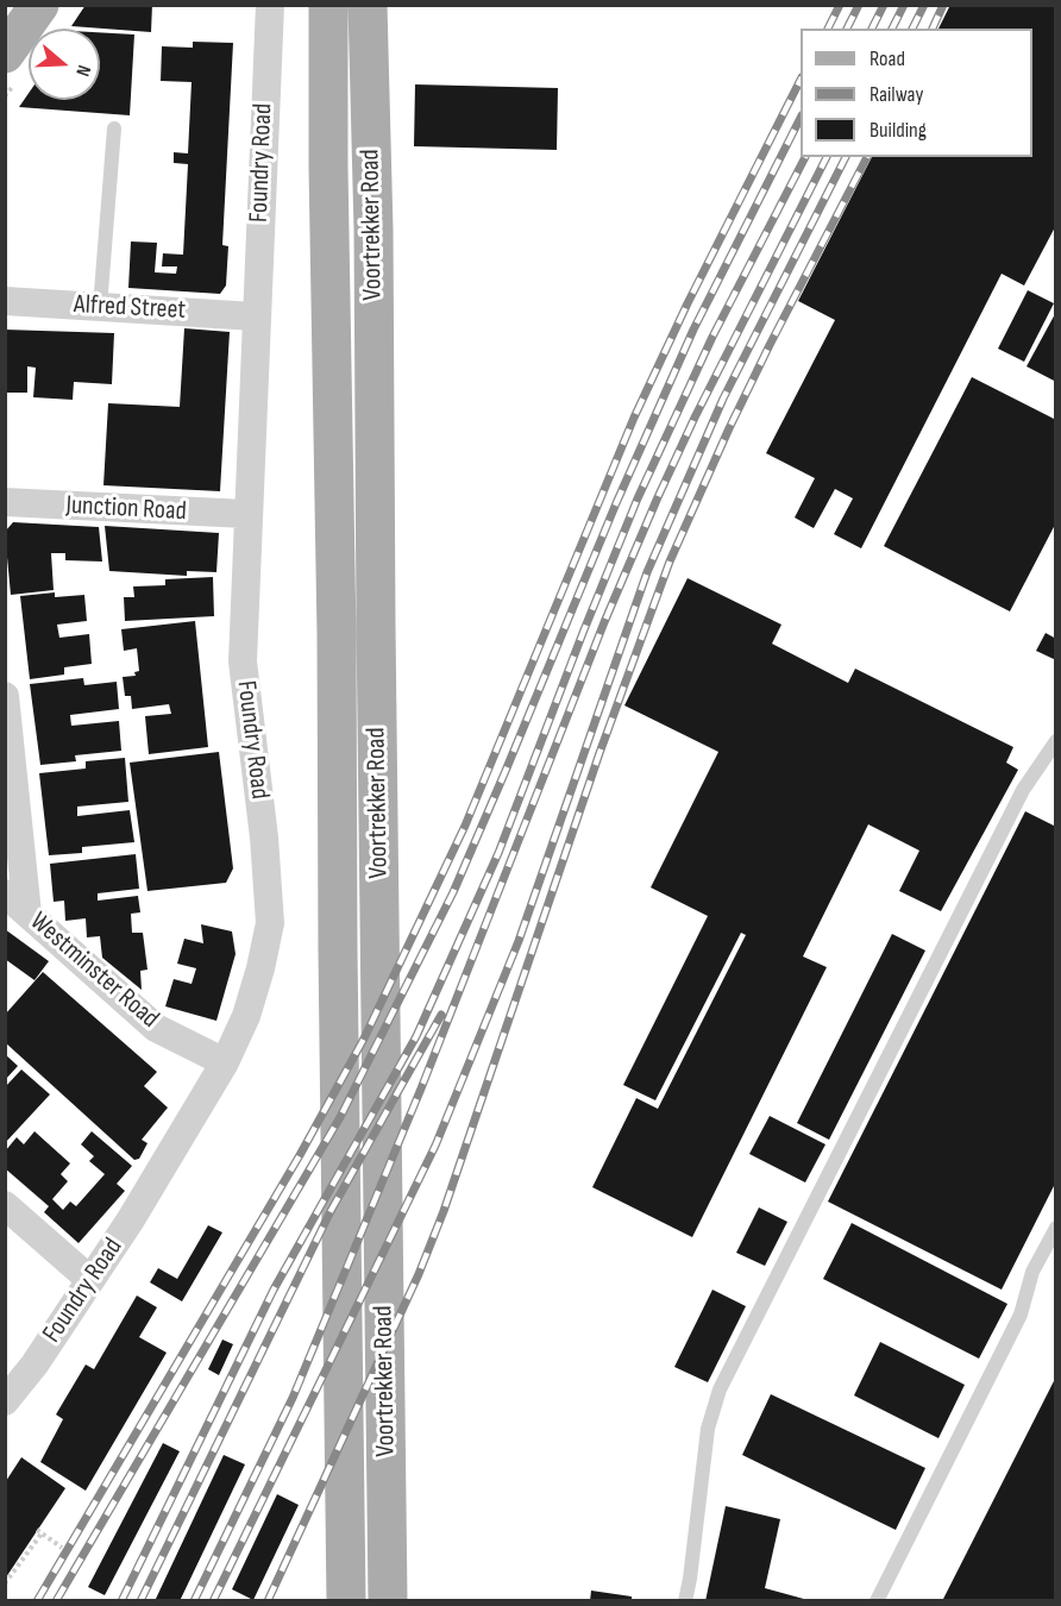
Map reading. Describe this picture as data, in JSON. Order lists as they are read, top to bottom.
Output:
{
  "streets": {
    "main road": ["Voortrekker Road"],
    "street": [
      "Foundry Road",
      "Alfred Street",
      "Junction Road",
      "Westminster Road"
    ]
  },
  "crossings": [
    ["Foundry Road", "Alfred Street"],
    ["Foundry Road", "Junction Road"],
    ["Foundry Road", "Westminster Road"]
  ],
  "legend": ["Road", "Railway", "Building"],
  "north": "right"
}
